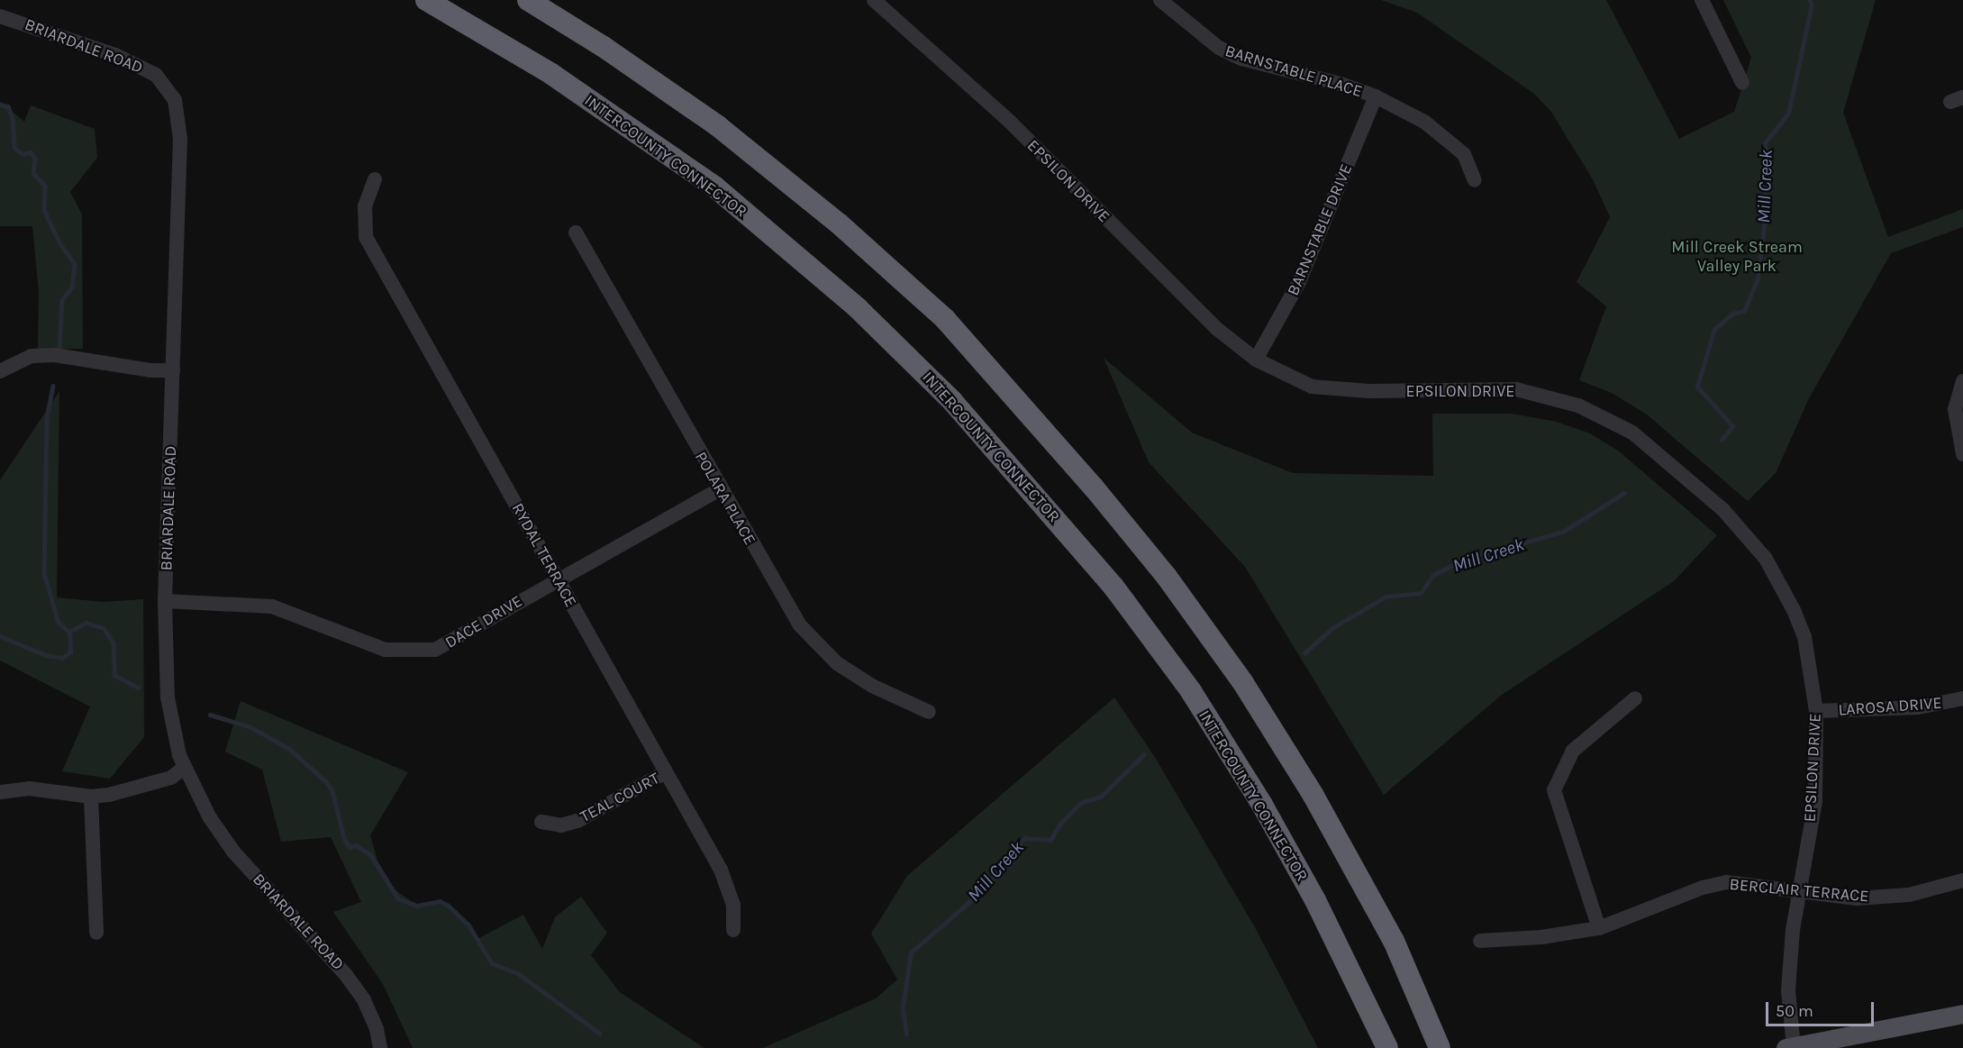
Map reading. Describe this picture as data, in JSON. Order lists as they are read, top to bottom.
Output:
{
  "streets": {
    "highway": ["INTERCOUNTY CONNECTOR"],
    "street": [
      "BRIARDALE ROAD",
      "BARNSTABLE PLACE",
      "EPSILON DRIVE",
      "BARNSTABLE DRIVE",
      "POLARA PLACE",
      "RYDAL TERRACE",
      "DACE DRIVE",
      "LAROSA DRIVE",
      "TEAL COURT",
      "BERCLAIR TERRACE"
    ]
  },
  "crossings": [
    ["BRIARDALE ROAD", "DACE DRIVE"],
    ["BARNSTABLE PLACE", "BARNSTABLE DRIVE"],
    ["EPSILON DRIVE", "BARNSTABLE DRIVE"],
    ["EPSILON DRIVE", "LAROSA DRIVE"],
    ["EPSILON DRIVE", "BERCLAIR TERRACE"],
    ["POLARA PLACE", "DACE DRIVE"],
    ["RYDAL TERRACE", "DACE DRIVE"],
    ["RYDAL TERRACE", "TEAL COURT"]
  ],
  "water": ["Mill Creek"],
  "parks": ["Mill Creek Stream Valley Park"],
  "scale_bar": "50 m"
}
